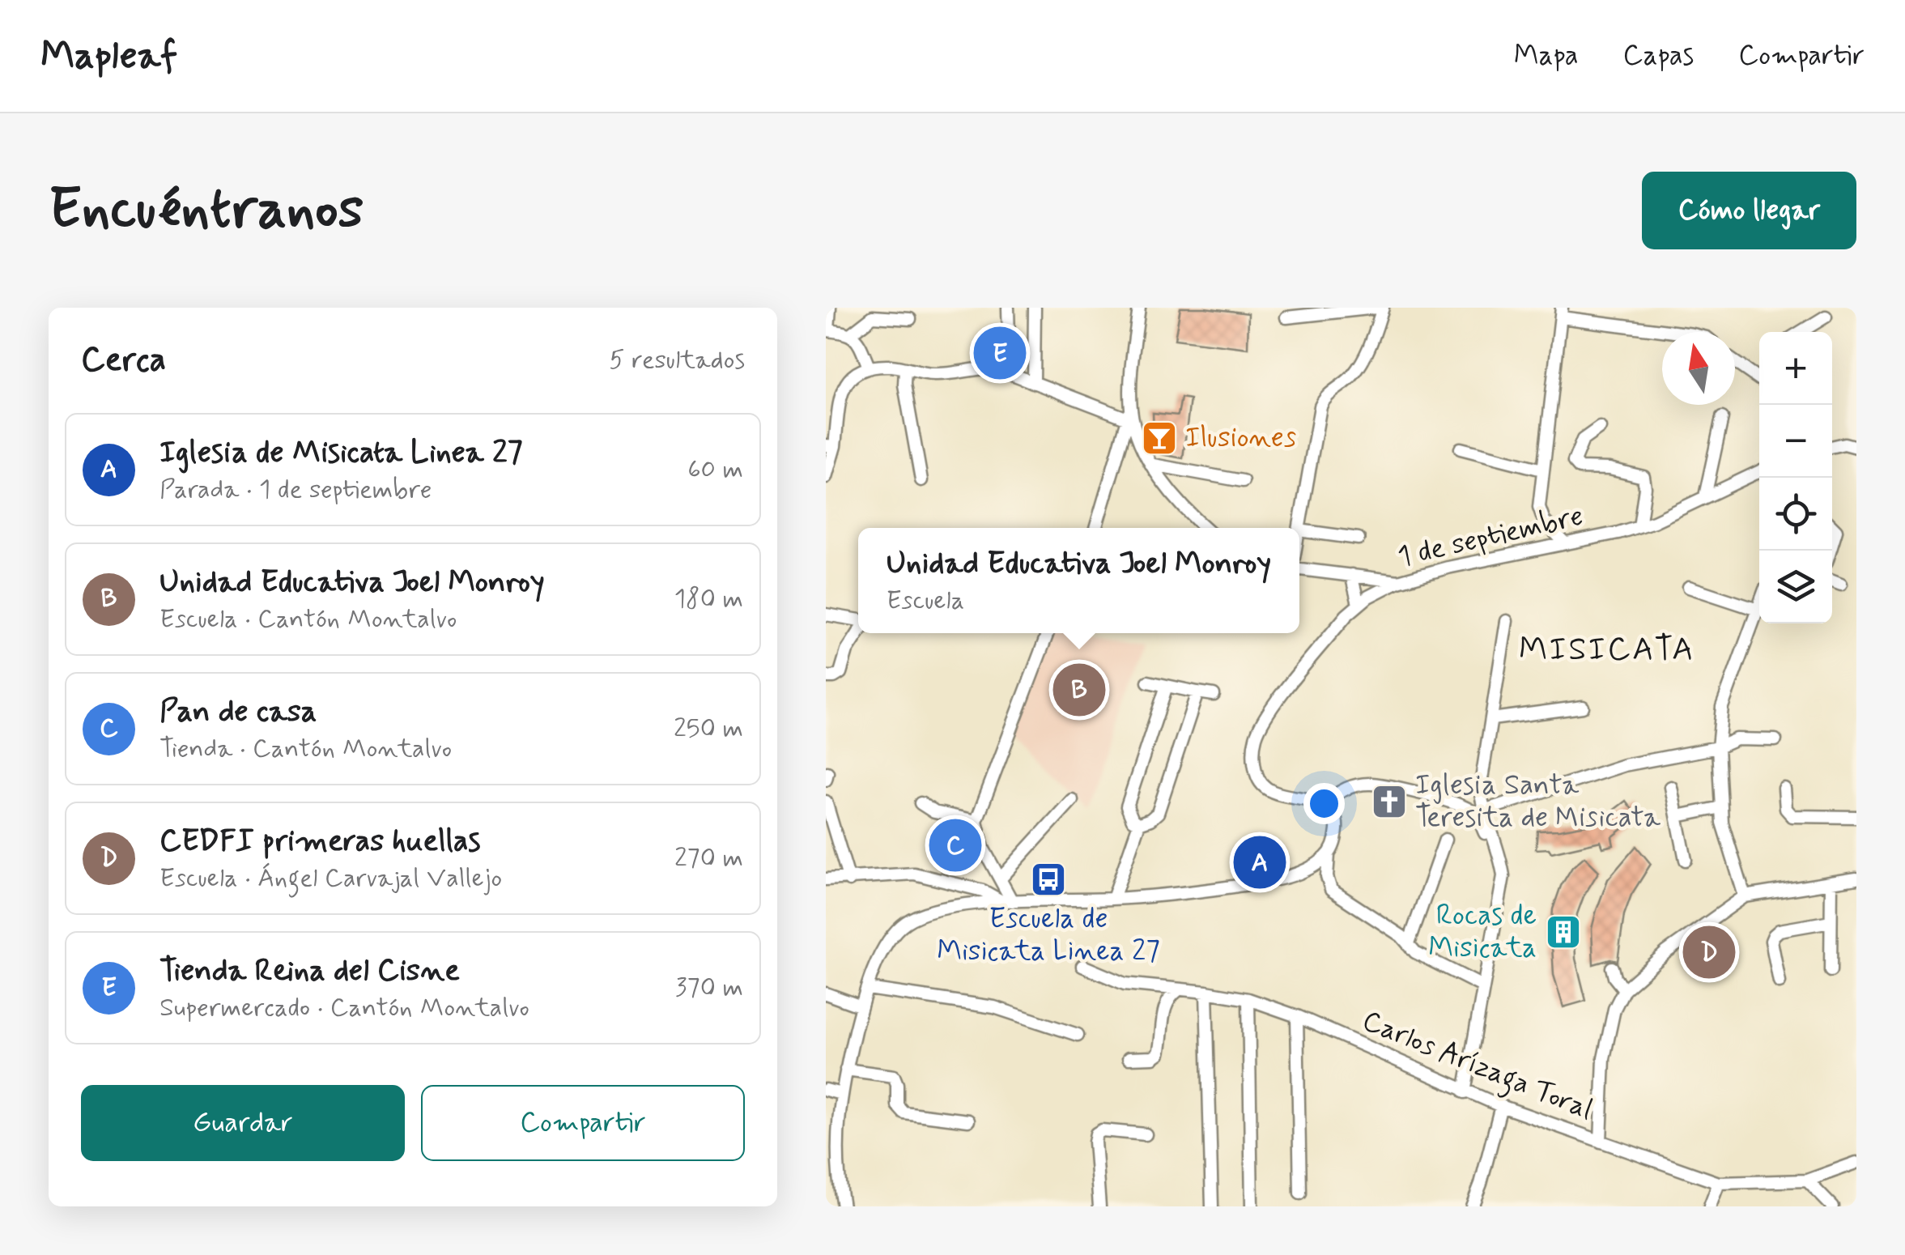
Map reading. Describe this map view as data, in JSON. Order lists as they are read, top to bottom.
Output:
{
  "streets": {
    "street": ["1 de septiembre", "Carlos Arízaga Toral"]
  },
  "districts": ["MISICATA"],
  "places": {
    "bar": ["Ilusiones"],
    "church": ["Iglesia Santa Teresita de Misicata"],
    "bus stop": ["Escuela de Misicata Linea 27"],
    "building": ["Rocas de Misicata"]
  },
  "north": "top",
  "page": {
    "header": "Mapleaf",
    "nav": ["Mapa", "Capas", "Compartir"],
    "buttons": [
      "Cómo llegar",
      ["Guardar", "Compartir"]
    ],
    "title": "Encuéntranos",
    "heading": ["Cerca", "5 resultados"],
    "pins": [
      "E",
      "B",
      "C",
      "A",
      "D"
    ],
    "map_buttons": ["+", "−"],
    "list": [
      {
        "mark": "A",
        "name": "Iglesia de Misicata Linea 27",
        "note": "Parada · 1 de septiembre",
        "value": "60 m"
      },
      {
        "mark": "B",
        "name": "Unidad Educativa Joel Monroy",
        "note": "Escuela · Cantón Montalvo",
        "value": "180 m"
      },
      {
        "mark": "C",
        "name": "Pan de casa",
        "note": "Tienda · Cantón Montalvo",
        "value": "250 m"
      },
      {
        "mark": "D",
        "name": "CEDFI primeras huellas",
        "note": "Escuela · Ángel Carvajal Vallejo",
        "value": "270 m"
      },
      {
        "mark": "E",
        "name": "Tienda Reina del Cisne",
        "note": "Supermercado · Cantón Montalvo",
        "value": "370 m"
      }
    ],
    "popup": ["Unidad Educativa Joel Monroy", "Escuela"]
  }
}
